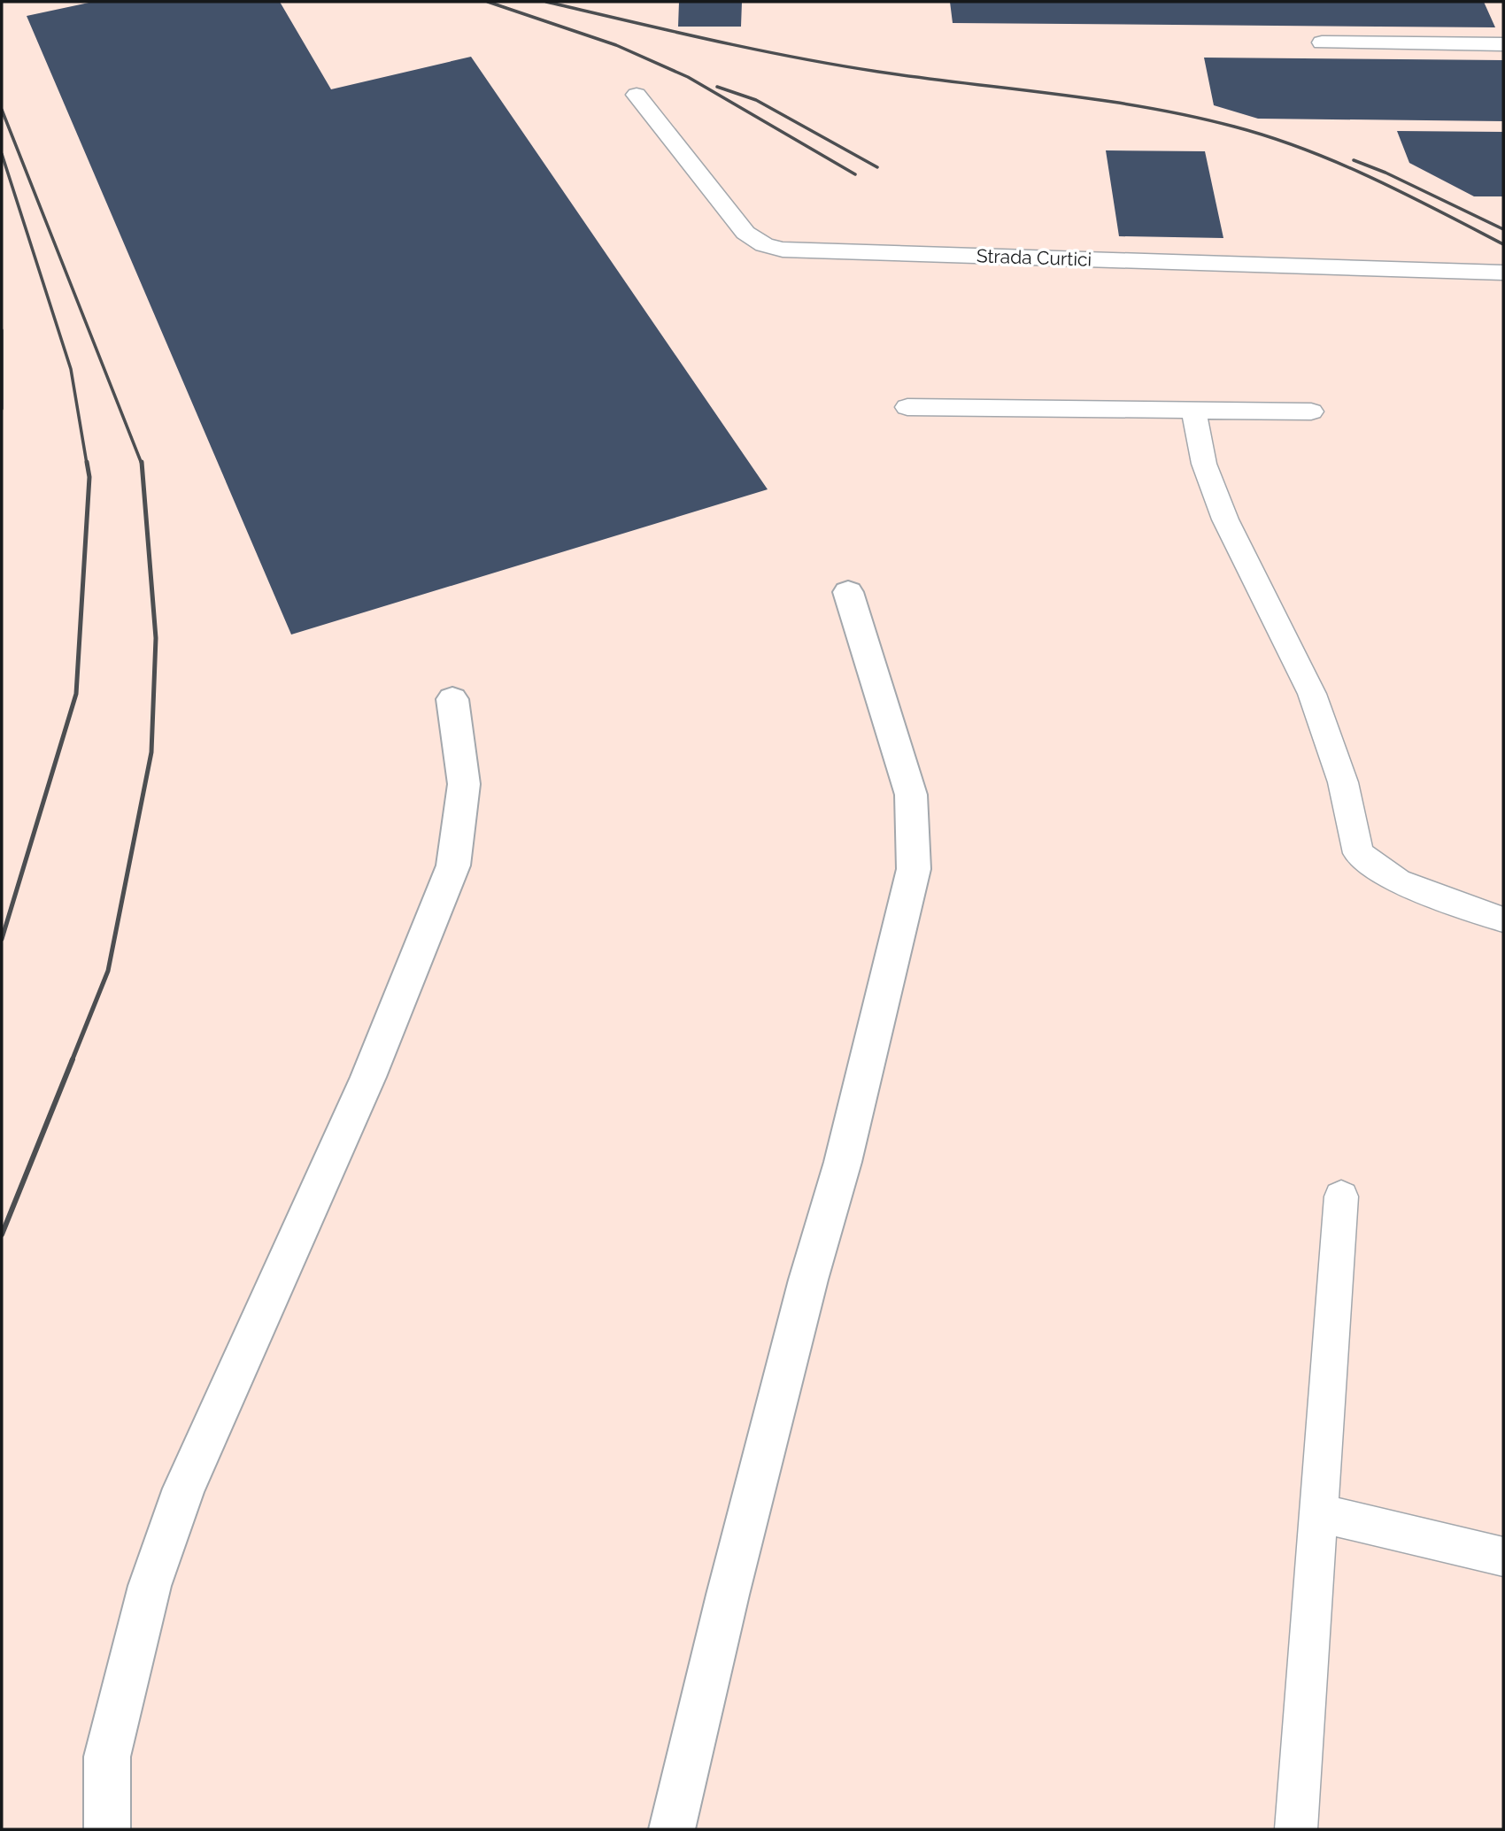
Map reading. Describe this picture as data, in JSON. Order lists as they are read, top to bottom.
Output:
{
  "streets": {
    "lane": ["Strada Curtici"]
  }
}
